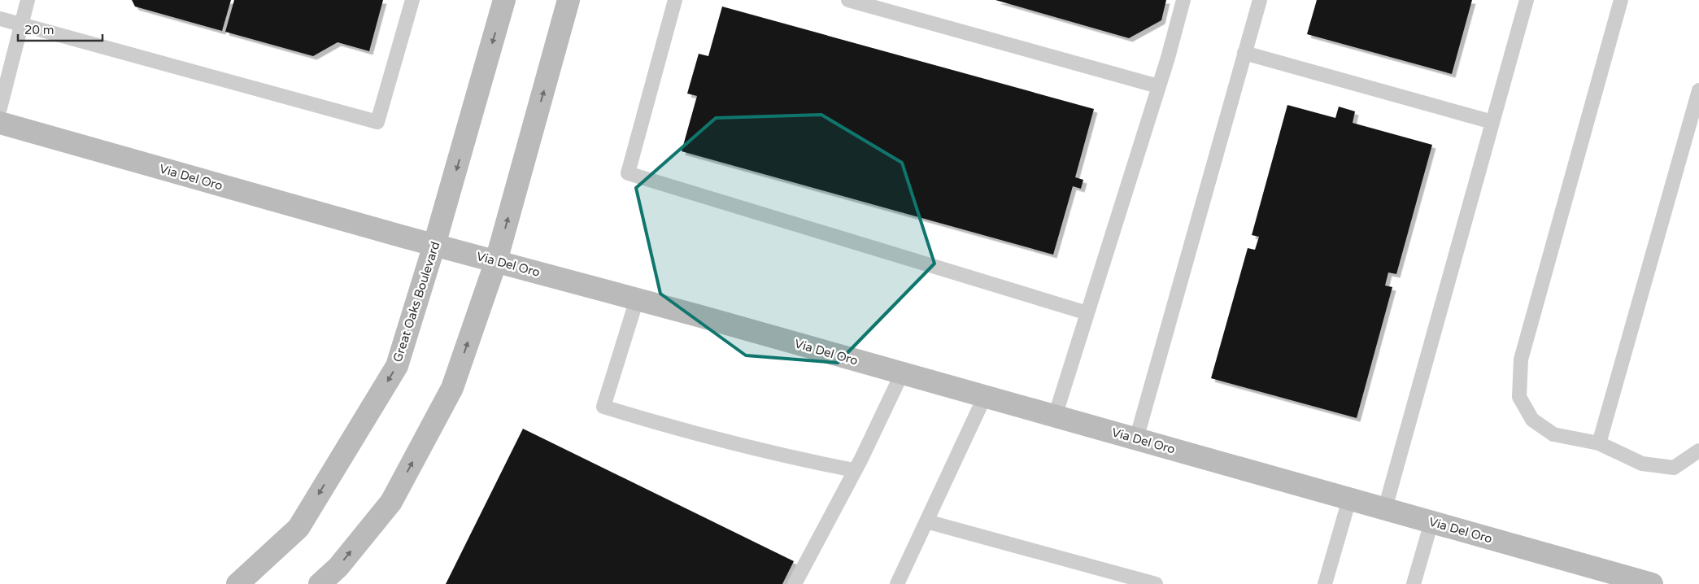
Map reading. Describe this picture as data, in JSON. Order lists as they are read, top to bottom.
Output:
{
  "streets": {
    "street": ["Via Del Oro", "Great Oaks Boulevard"]
  },
  "crossings": [
    ["Via Del Oro", "Great Oaks Boulevard"]
  ],
  "scale_bar": "20 m"
}
